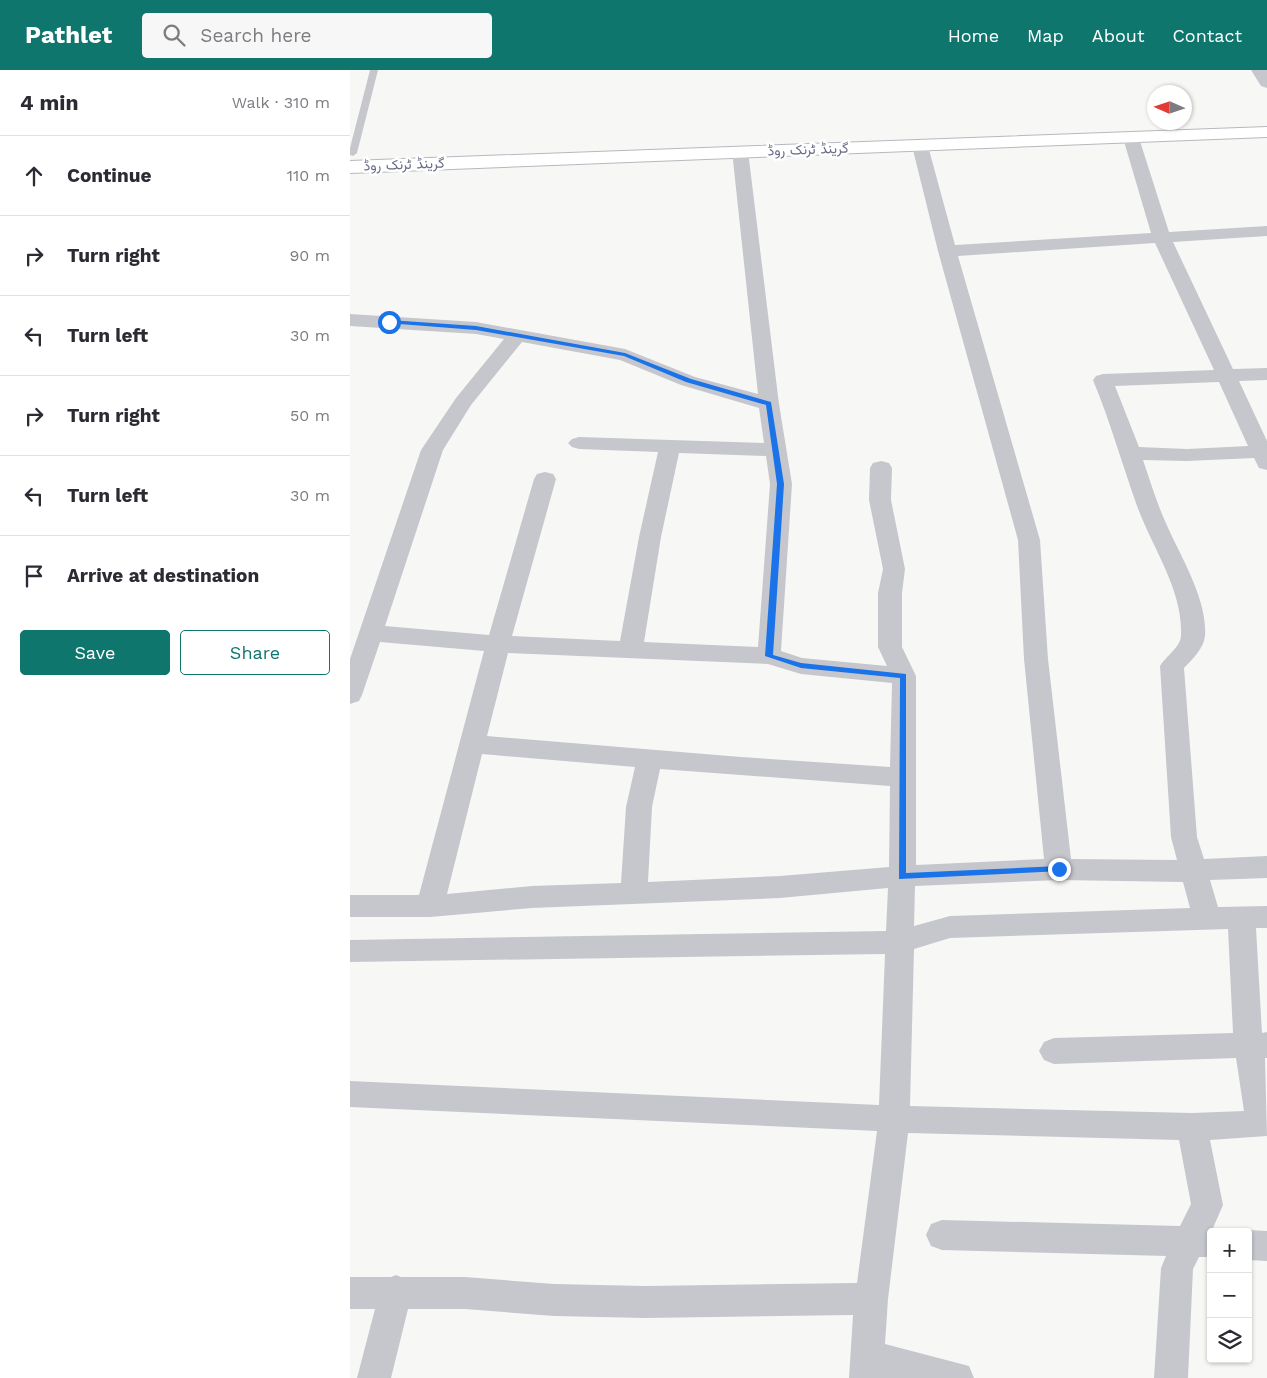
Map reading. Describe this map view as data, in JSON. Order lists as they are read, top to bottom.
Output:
{
  "streets": {
    "highway": ["گرینڈ ٹرنک روڈ"]
  },
  "north": "left",
  "page": {
    "header": "Pathlet",
    "search": "Search here",
    "nav": [
      "Home",
      "Map",
      "About",
      "Contact"
    ],
    "heading": ["4 min", "Walk · 310 m"],
    "list": [
      ["Continue", "110 m"],
      ["Turn right", "90 m"],
      ["Turn left", "30 m"],
      ["Turn right", "50 m"],
      ["Turn left", "30 m"],
      "Arrive at destination"
    ],
    "buttons": ["Save", "Share"],
    "map_buttons": ["+", "−"]
  }
}
